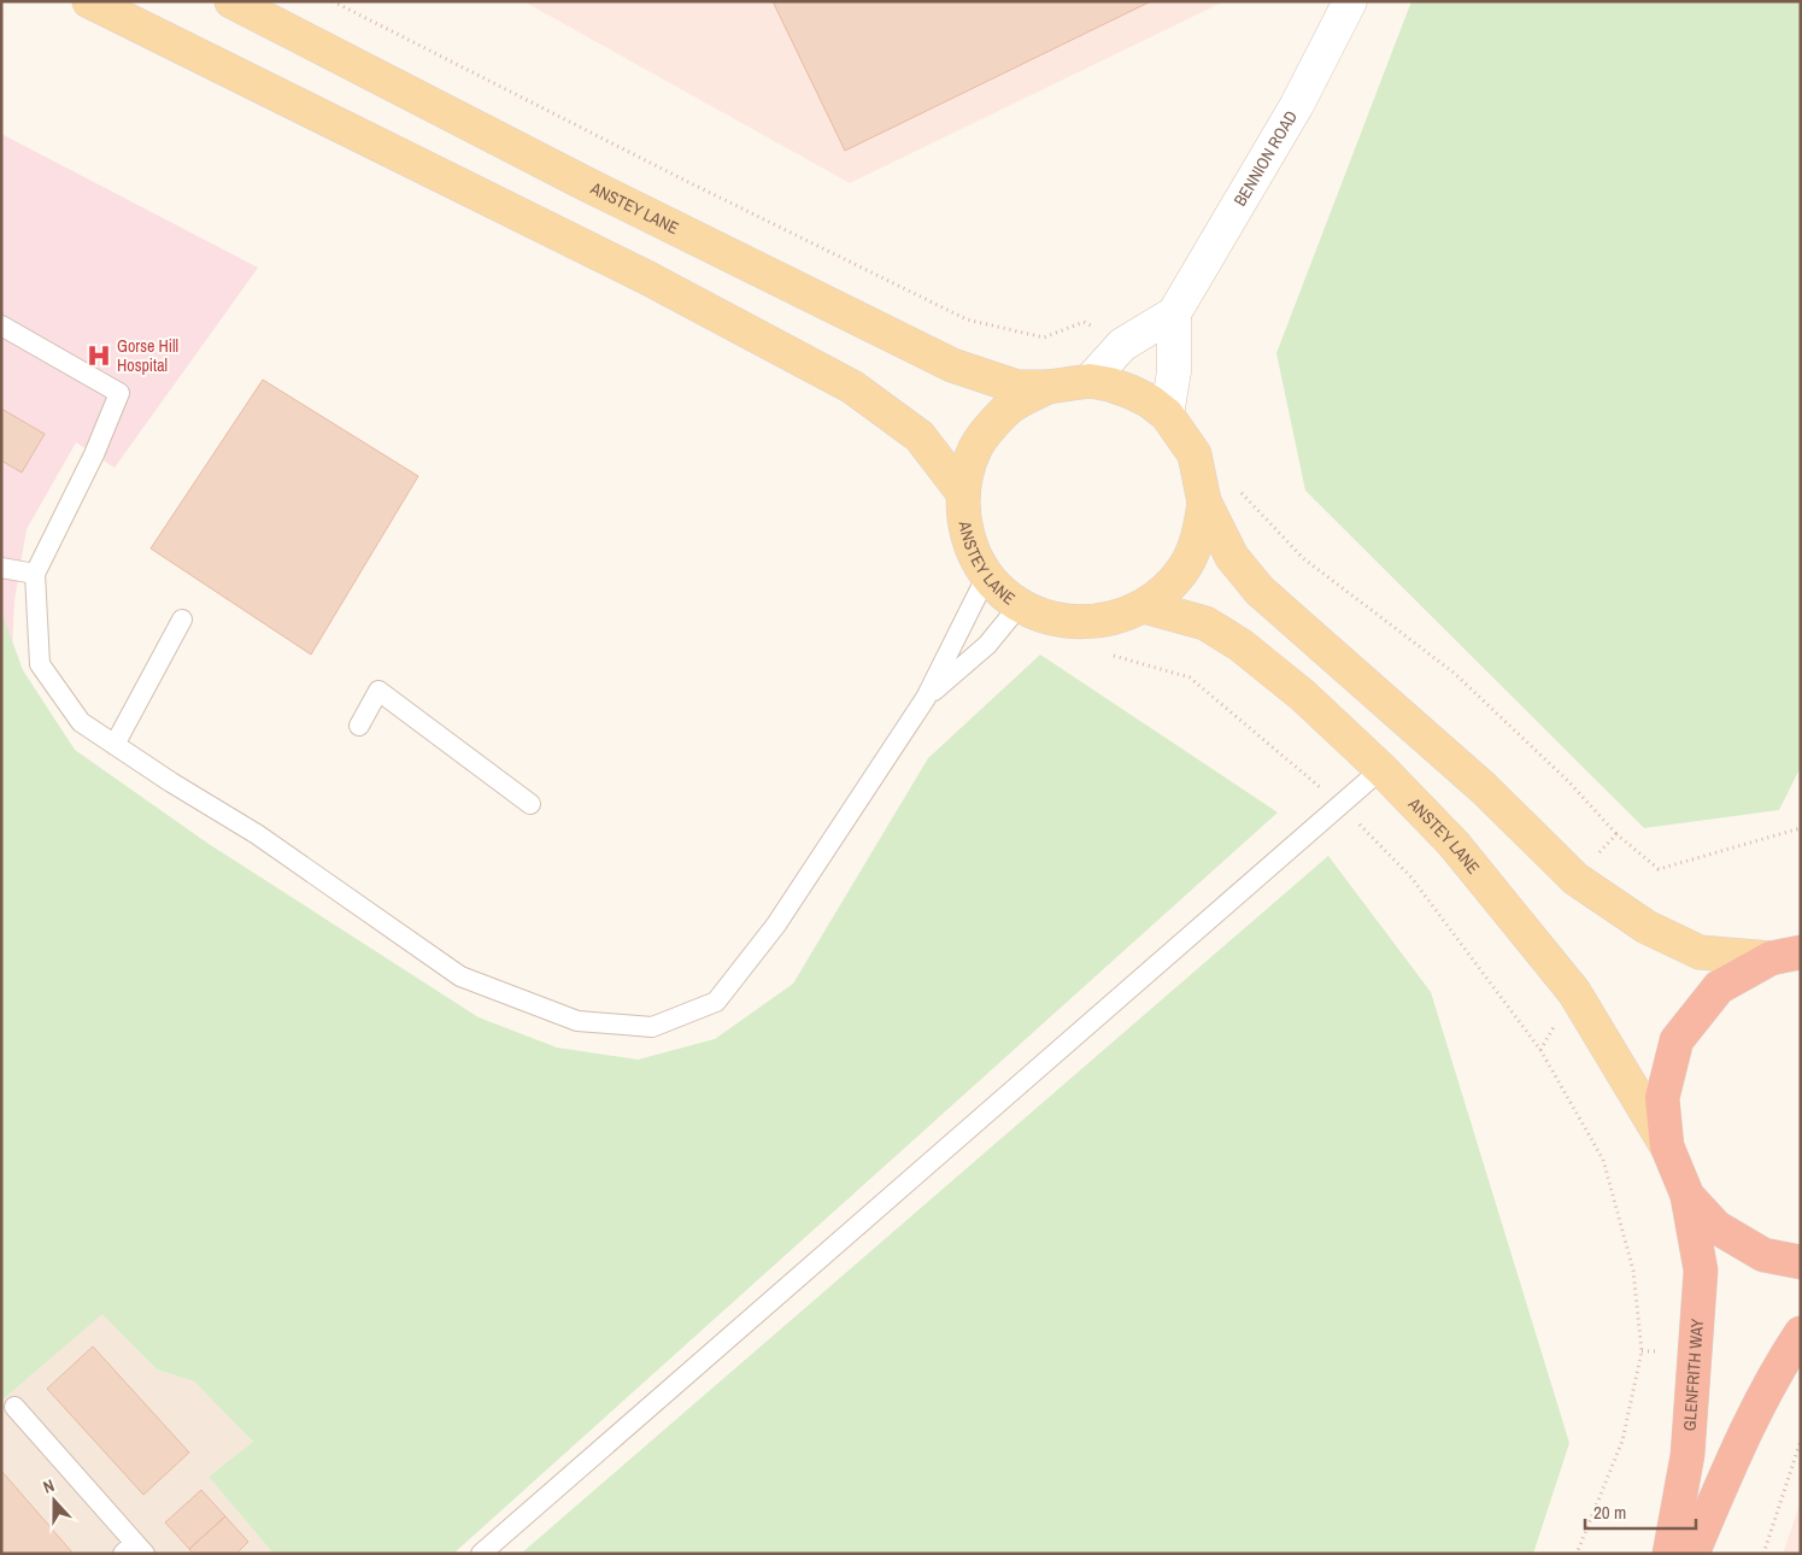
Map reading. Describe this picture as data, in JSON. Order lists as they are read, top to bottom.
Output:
{
  "streets": {
    "highway": ["GLENFRITH WAY"],
    "main road": ["ANSTEY LANE"],
    "street": ["BENNION ROAD"]
  },
  "crossings": [
    ["BENNION ROAD", "ANSTEY LANE"]
  ],
  "places": {
    "hospital": ["Gorse Hill Hospital"]
  },
  "scale_bar": "20 m",
  "north": "top"
}
